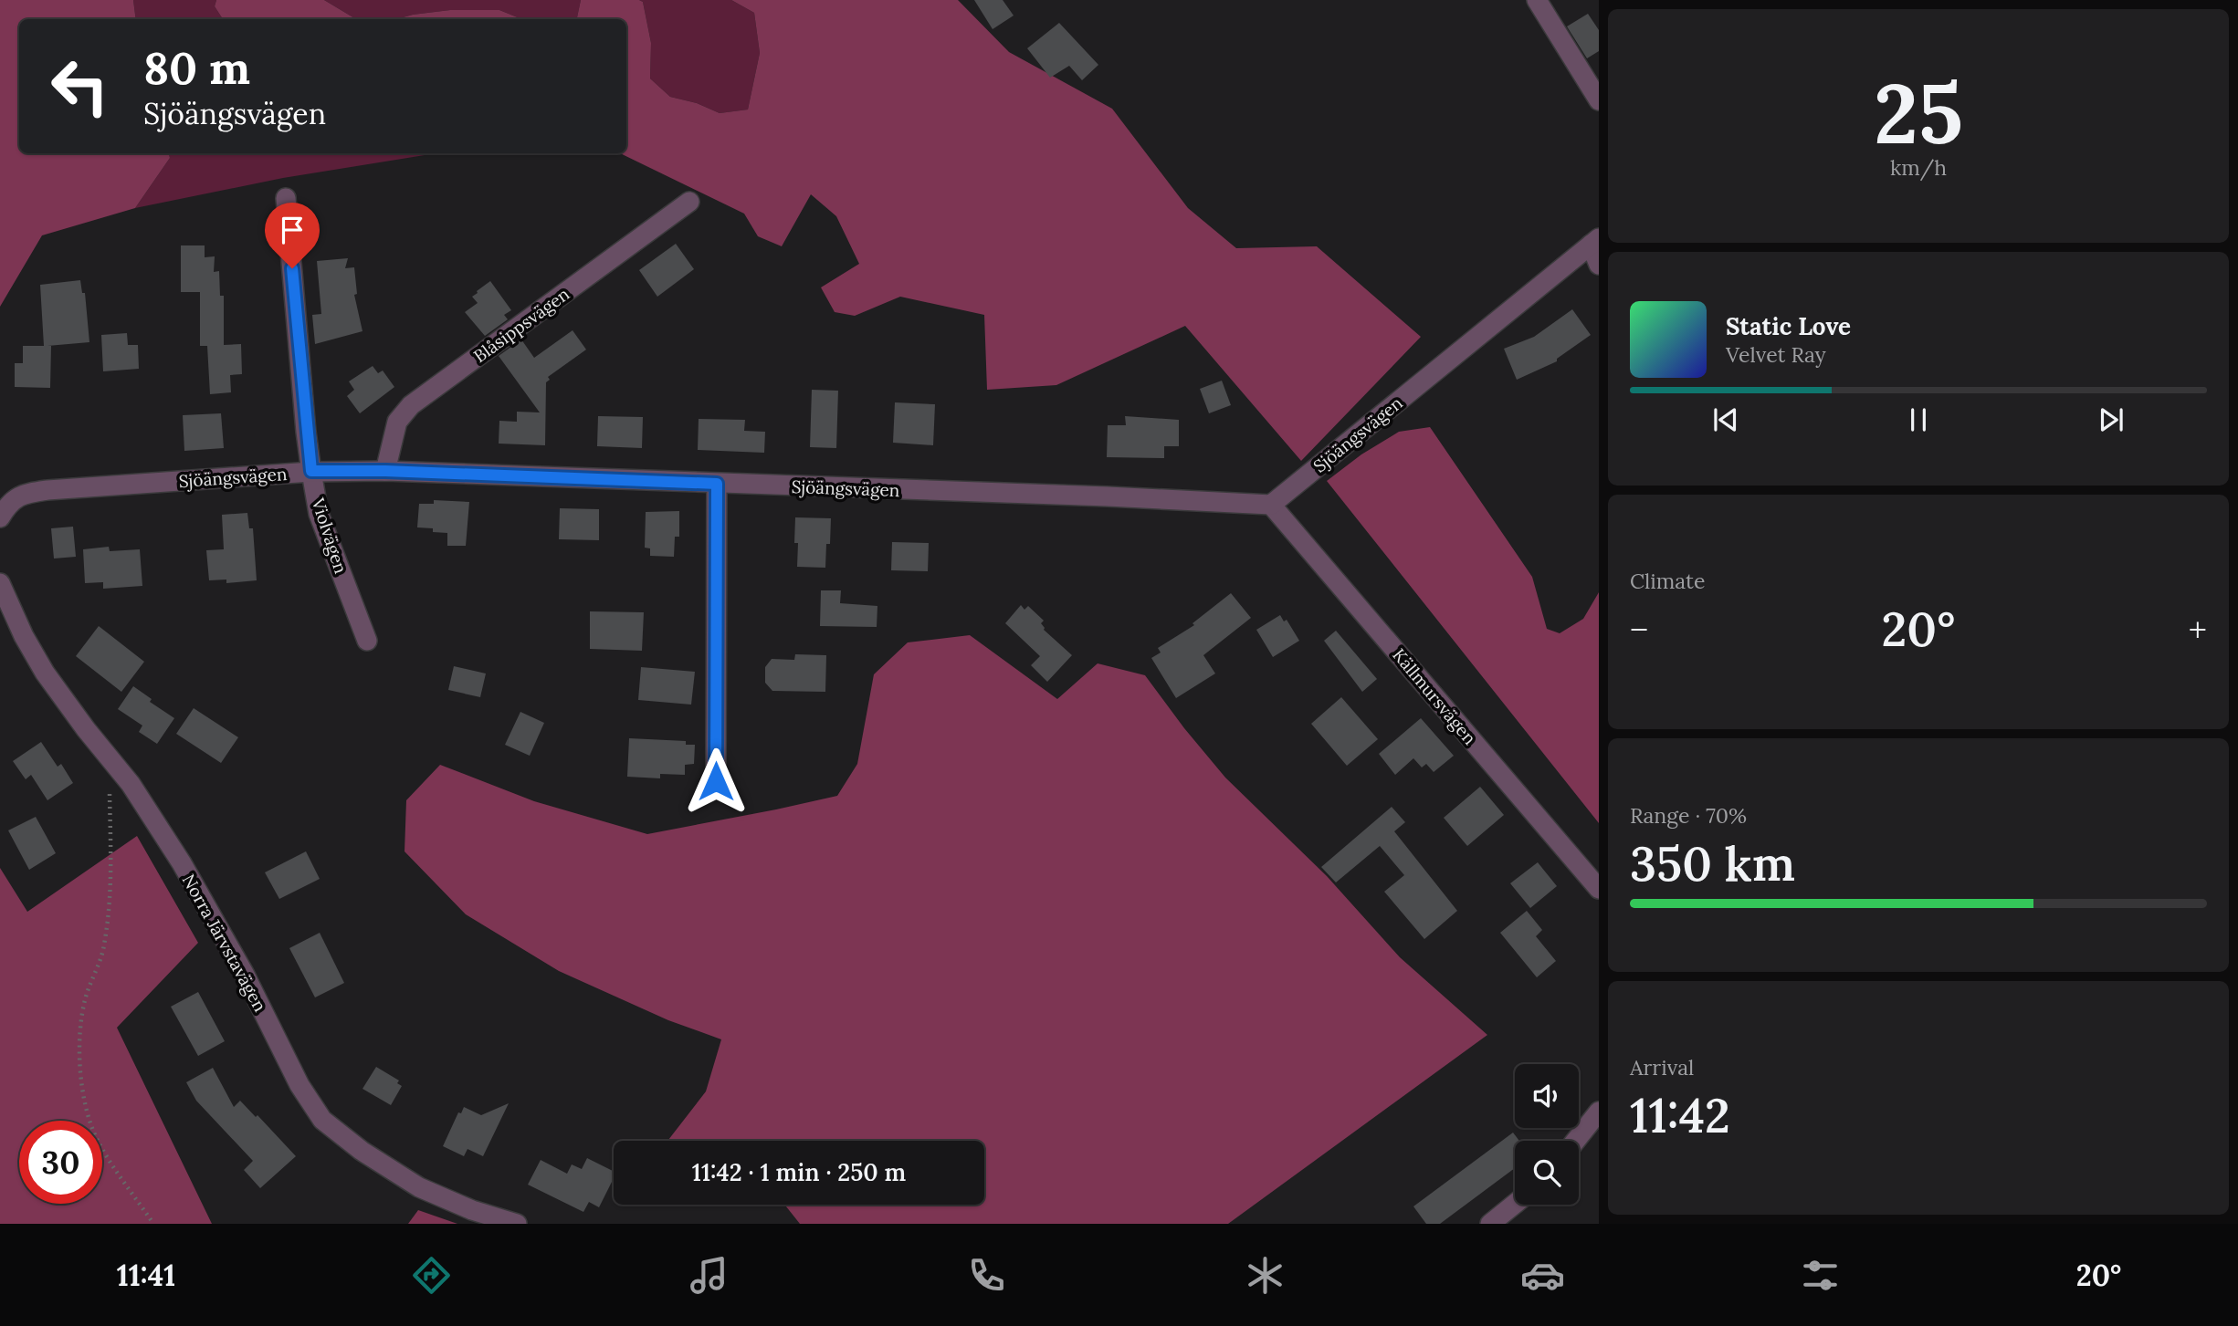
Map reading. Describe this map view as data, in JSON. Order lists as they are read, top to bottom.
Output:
{
  "streets": {
    "street": [
      "Blåsippsvägen",
      "Sjöängsvägen",
      "Violvägen",
      "Källmursvägen",
      "Norra Järvstavägen"
    ]
  },
  "crossings": [
    ["Blåsippsvägen", "Sjöängsvägen"],
    ["Sjöängsvägen", "Violvägen"],
    ["Sjöängsvägen", "Källmursvägen"]
  ],
  "page": {
    "tile": [
      ["25", "km/h"],
      "Climate",
      ["Range · 70%", "350 km"],
      ["Arrival", "11:42"]
    ],
    "turn": ["80 m", "Sjöängsvägen"],
    "song": ["Static Love", "Velvet Ray"],
    "heat": ["−", "20°", "+"],
    "limit": "30",
    "trip": "11:42 · 1 min · 250 m",
    "tabs": ["11:41", "20°"]
  }
}
